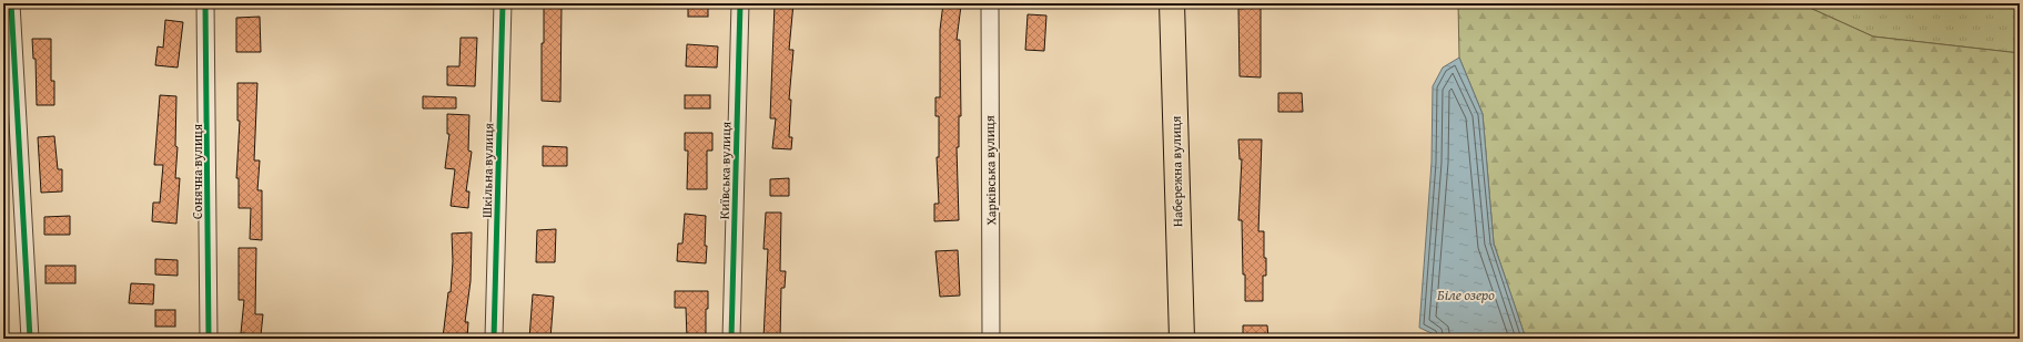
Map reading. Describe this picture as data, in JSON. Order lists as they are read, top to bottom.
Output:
{
  "streets": {
    "main road": ["Набережна вулиця"],
    "street": [
      "Шкільна вулиця",
      "Київська вулиця",
      "Харківська вулиця",
      "Сонячна вулиця"
    ]
  },
  "water": ["Біле озеро"]
}
